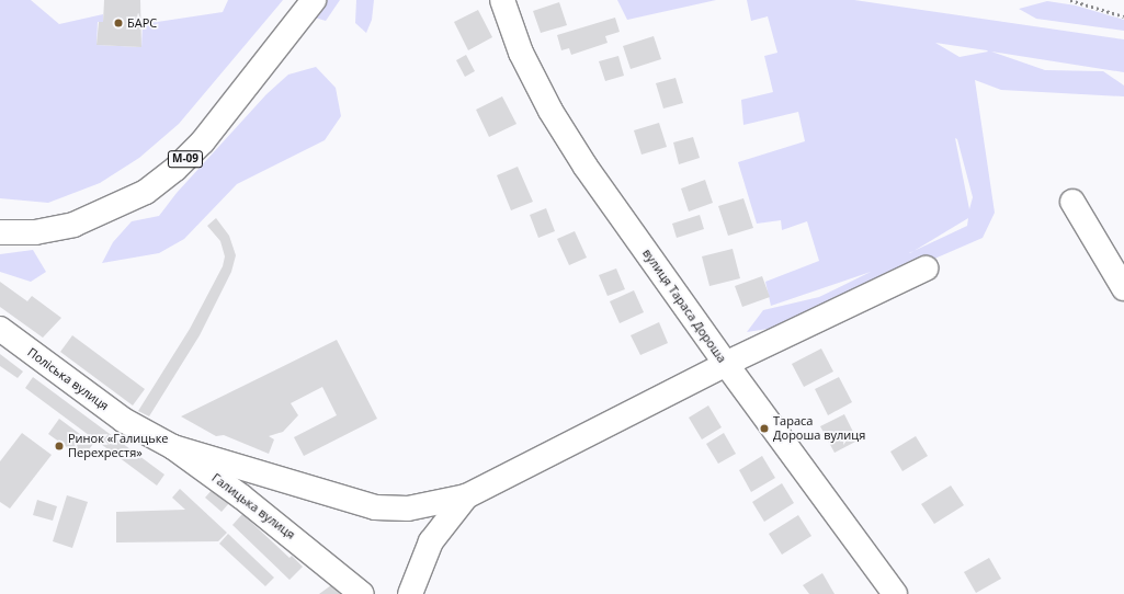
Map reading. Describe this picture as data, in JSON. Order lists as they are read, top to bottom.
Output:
{
  "streets": {
    "main road": [
      "М-09",
      "вулиця Тараса Дороша",
      "Поліська вулиця",
      "Галицька вулиця"
    ]
  },
  "crossings": [
    ["Поліська вулиця", "Галицька вулиця"]
  ],
  "places": ["БАРС", "Тараса Дороша вулиця", "Ринок «Галицьке Перехрестя»"]
}
